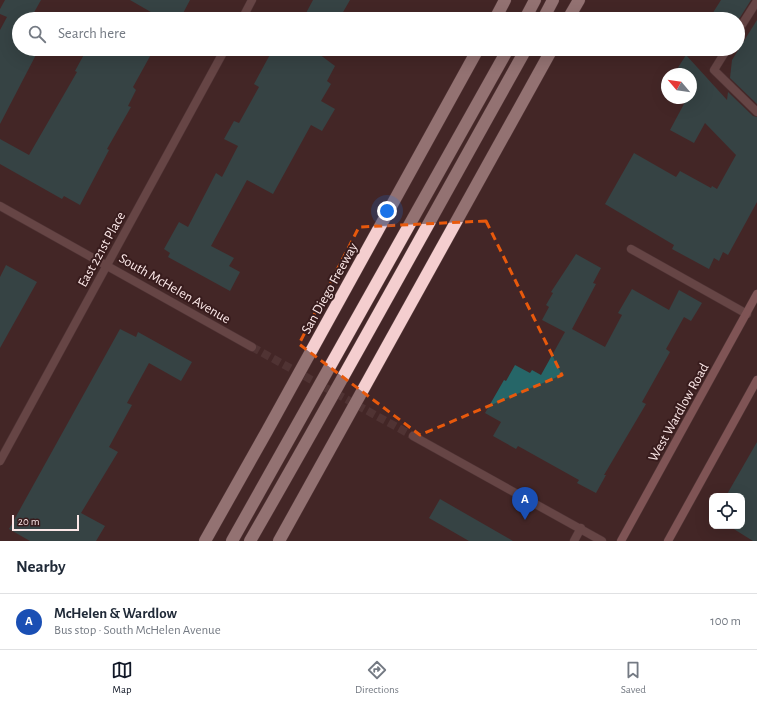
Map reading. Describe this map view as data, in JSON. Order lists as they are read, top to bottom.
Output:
{
  "streets": {
    "highway": ["San Diego Freeway"],
    "main road": ["West Wardlow Road"],
    "street": ["East 221st Place", "South McHelen Avenue"]
  },
  "crossings": [
    ["East 221st Place", "South McHelen Avenue"]
  ],
  "scale_bar": "20 m",
  "north": "top left",
  "page": {
    "search": "Search here",
    "pins": "A",
    "scale": "20 m",
    "heading": "Nearby",
    "list": [
      {
        "mark": "A",
        "name": "McHelen & Wardlow",
        "note": "Bus stop · South McHelen Avenue",
        "value": "100 m"
      }
    ],
    "nav": ["Map", "Directions", "Saved"]
  }
}
